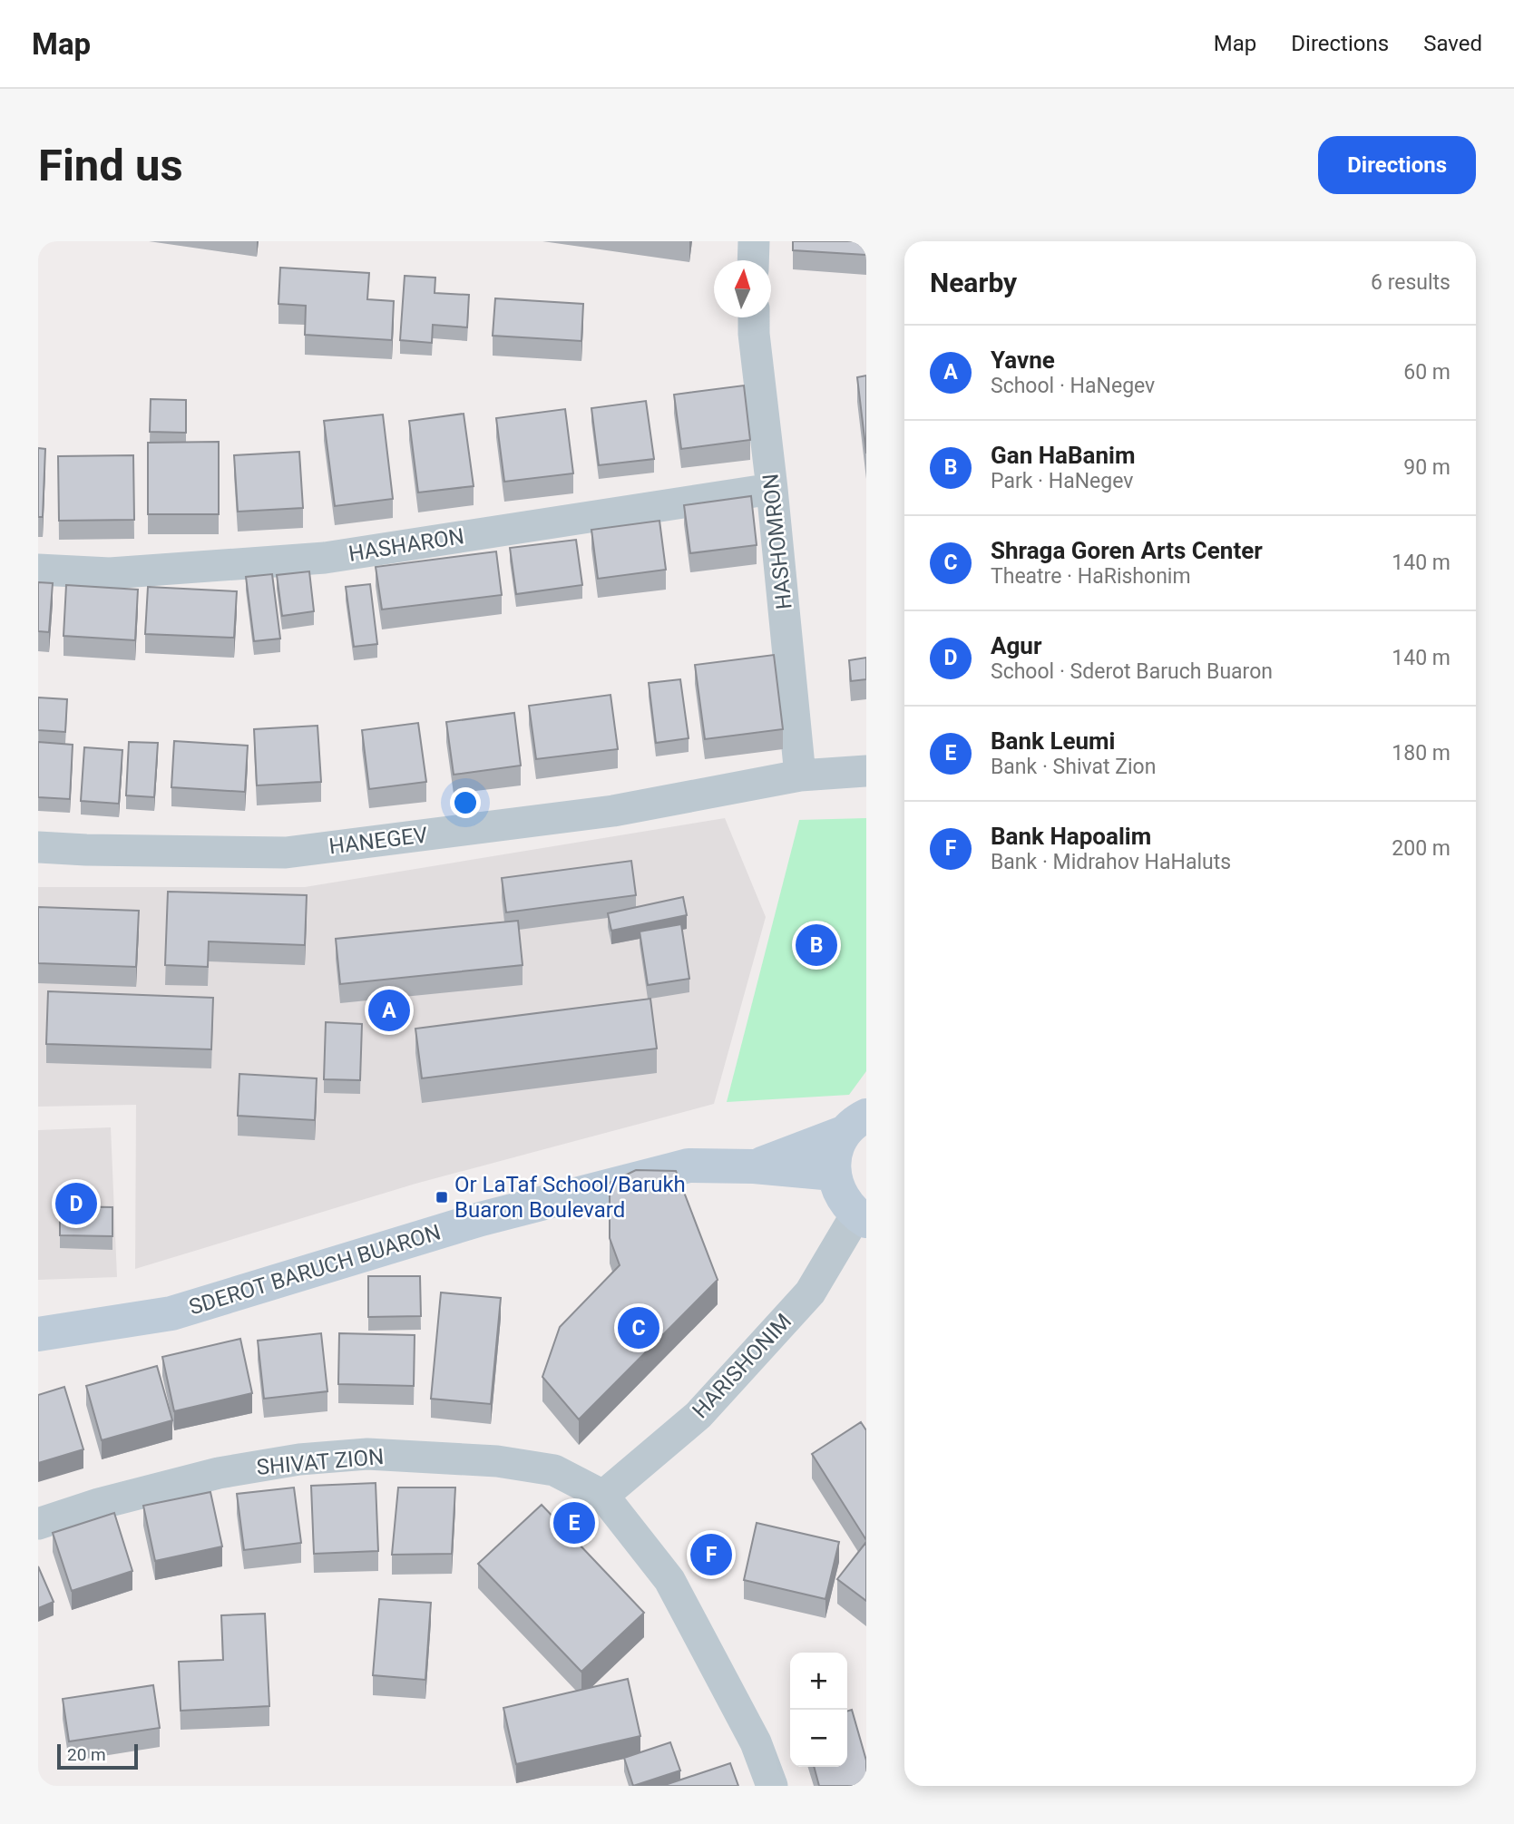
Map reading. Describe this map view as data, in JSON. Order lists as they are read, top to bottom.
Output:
{
  "streets": {
    "street": [
      "HASHOMRON",
      "HASHARON",
      "HANEGEV",
      "SDEROT BARUCH BUARON",
      "HARISHONIM",
      "SHIVAT ZION"
    ]
  },
  "crossings": [
    ["HASHOMRON", "HASHARON"],
    ["HASHOMRON", "HANEGEV"],
    ["HARISHONIM", "SHIVAT ZION"]
  ],
  "places": {
    "transit": ["Or LaTaf School/Barukh Buaron Boulevard"]
  },
  "scale_bar": "20 m",
  "north": "top",
  "page": {
    "header": "Map",
    "nav": ["Map", "Directions", "Saved"],
    "buttons": "Directions",
    "title": "Find us",
    "heading": ["Nearby", "6 results"],
    "list": [
      {
        "mark": "A",
        "name": "Yavne",
        "note": "School · HaNegev",
        "value": "60 m"
      },
      {
        "mark": "B",
        "name": "Gan HaBanim",
        "note": "Park · HaNegev",
        "value": "90 m"
      },
      {
        "mark": "C",
        "name": "Shraga Goren Arts Center",
        "note": "Theatre · HaRishonim",
        "value": "140 m"
      },
      {
        "mark": "D",
        "name": "Agur",
        "note": "School · Sderot Baruch Buaron",
        "value": "140 m"
      },
      {
        "mark": "E",
        "name": "Bank Leumi",
        "note": "Bank · Shivat Zion",
        "value": "180 m"
      },
      {
        "mark": "F",
        "name": "Bank Hapoalim",
        "note": "Bank · Midrahov HaHaluts",
        "value": "200 m"
      }
    ],
    "pins": [
      "B",
      "A",
      "D",
      "C",
      "E",
      "F"
    ],
    "map_buttons": ["+", "−"],
    "scale": "20 m"
  }
}
